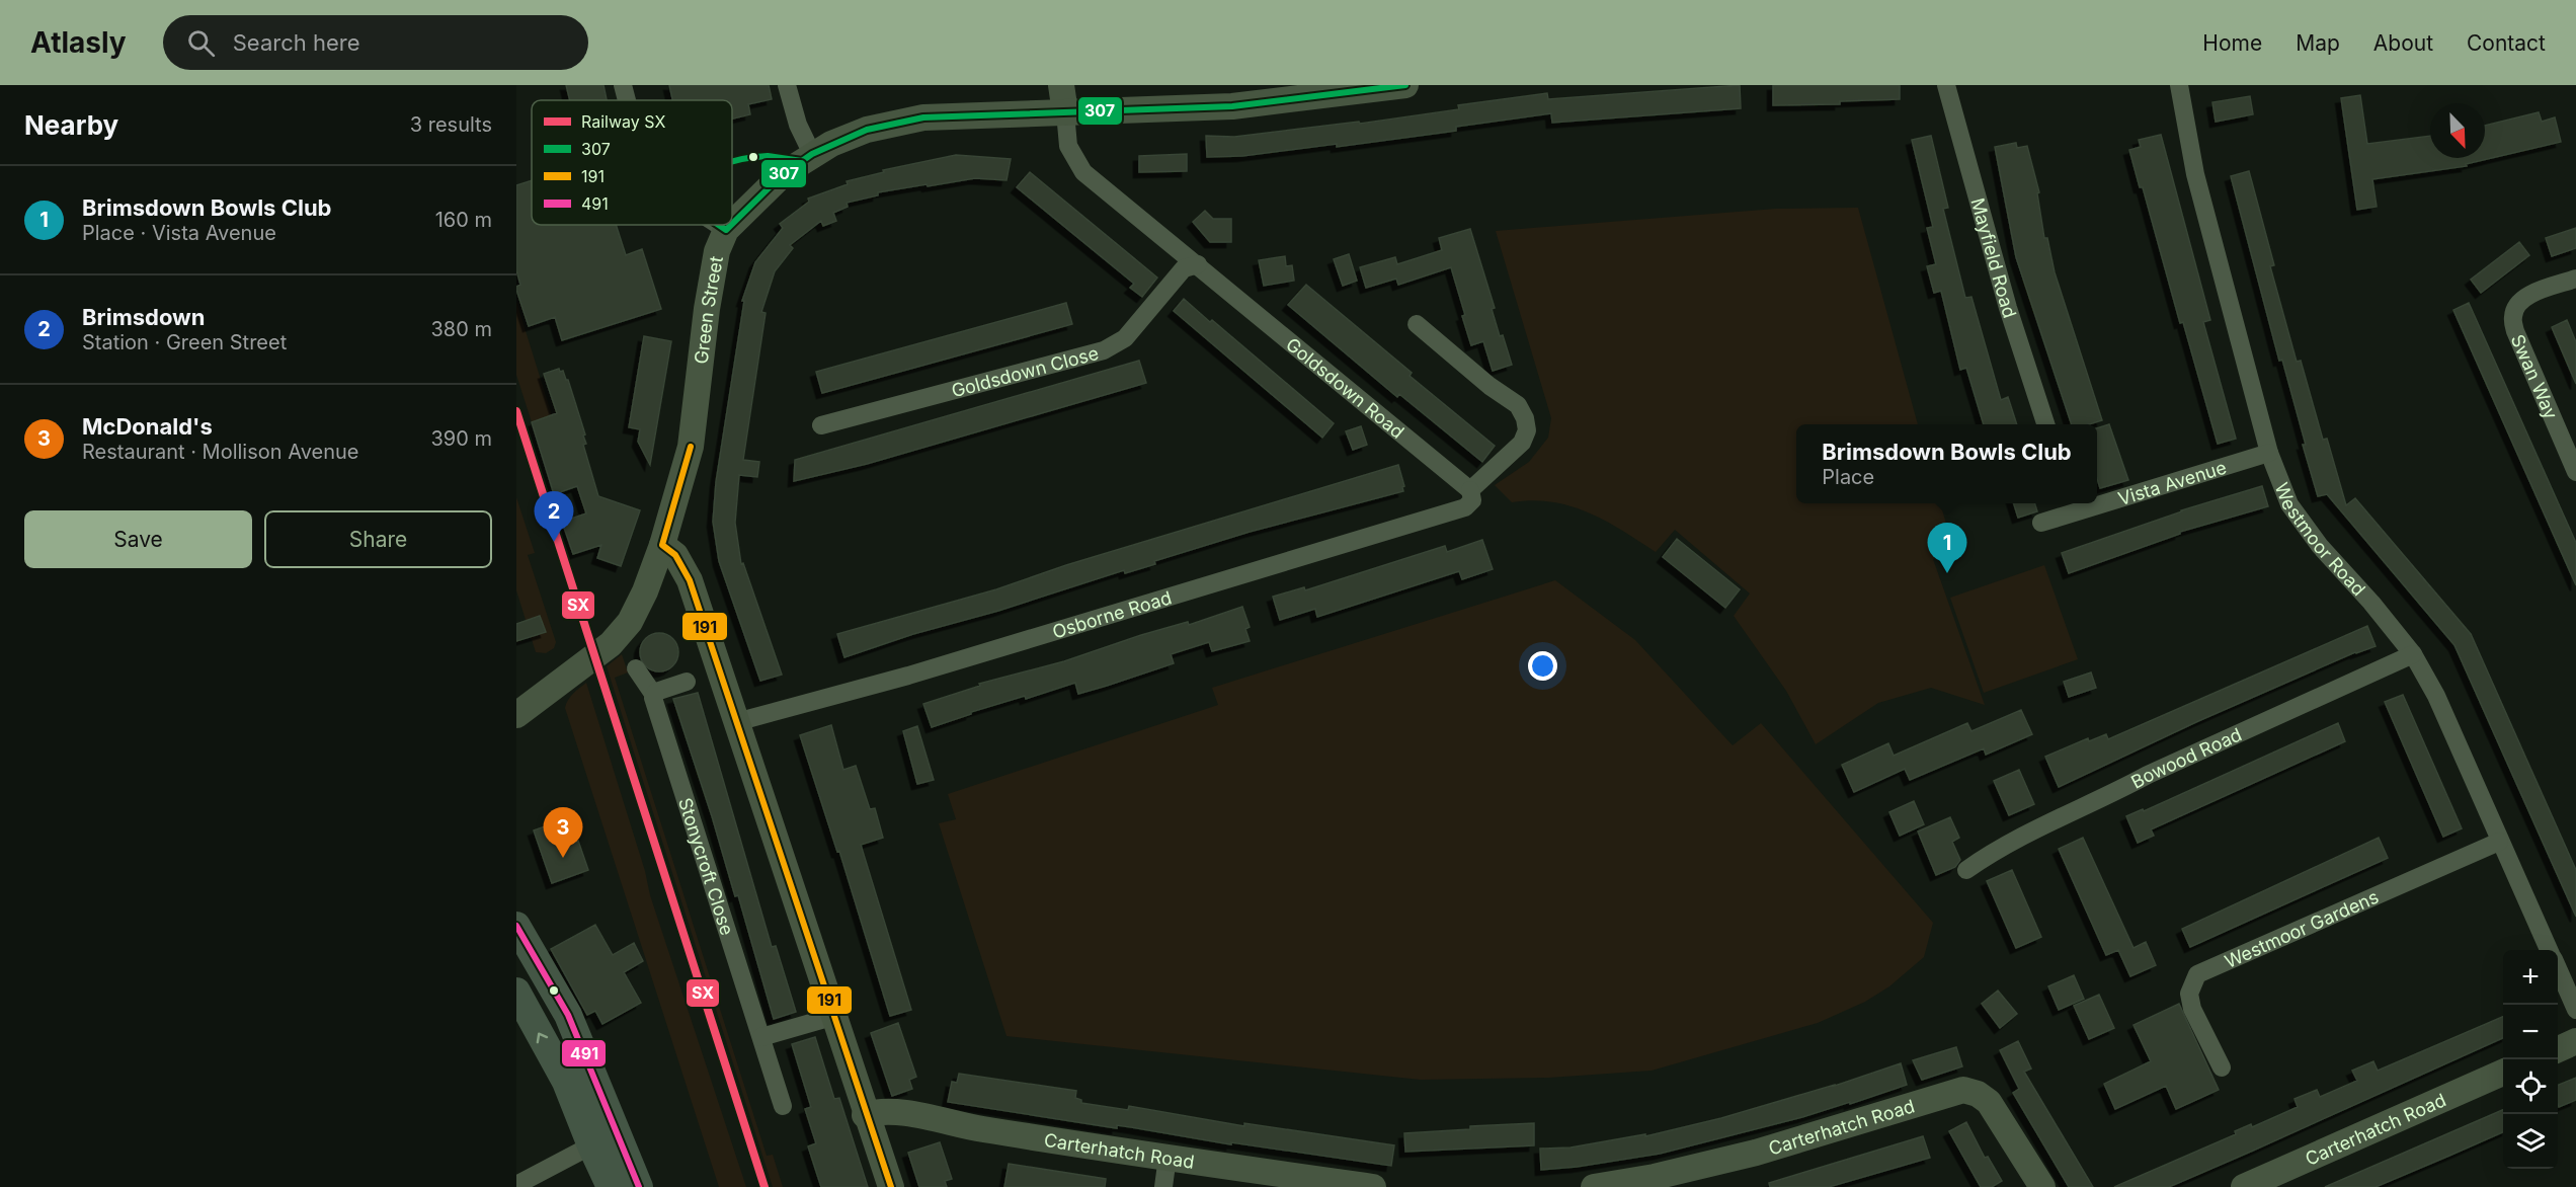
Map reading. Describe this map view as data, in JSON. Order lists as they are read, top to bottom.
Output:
{
  "streets": {
    "street": [
      "Mayfield Road",
      "Green Street",
      "Goldsdown Close",
      "Swan Way",
      "Goldsdown Road",
      "Vista Avenue",
      "Westmoor Road",
      "Osborne Road",
      "Bowood Road",
      "Stonycroft Close",
      "Westmoor Gardens",
      "Carterhatch Road"
    ]
  },
  "crossings": [
    ["Green Street", "Goldsdown Road"],
    ["Goldsdown Close", "Goldsdown Road"],
    ["Goldsdown Road", "Osborne Road"],
    ["Vista Avenue", "Westmoor Road"],
    ["Westmoor Road", "Bowood Road"],
    ["Westmoor Road", "Westmoor Gardens"]
  ],
  "lines": [
    "transit line 307",
    "rail line SX",
    "transit line 191",
    "transit line 491"
  ],
  "legend": [
    "Railway SX",
    "307",
    "191",
    "491"
  ],
  "north": "bottom right",
  "page": {
    "header": "Atlasly",
    "search": "Search here",
    "nav": [
      "Home",
      "Map",
      "About",
      "Contact"
    ],
    "heading": ["Nearby", "3 results"],
    "list": [
      {
        "mark": "1",
        "name": "Brimsdown Bowls Club",
        "note": "Place · Vista Avenue",
        "value": "160 m"
      },
      {
        "mark": "2",
        "name": "Brimsdown",
        "note": "Station · Green Street",
        "value": "380 m"
      },
      {
        "mark": "3",
        "name": "McDonald's",
        "note": "Restaurant · Mollison Avenue",
        "value": "390 m"
      }
    ],
    "popup": ["Brimsdown Bowls Club", "Place"],
    "pins": ["2", "1", "3"],
    "buttons": ["Save", "Share"],
    "map_buttons": ["+", "−"]
  }
}
